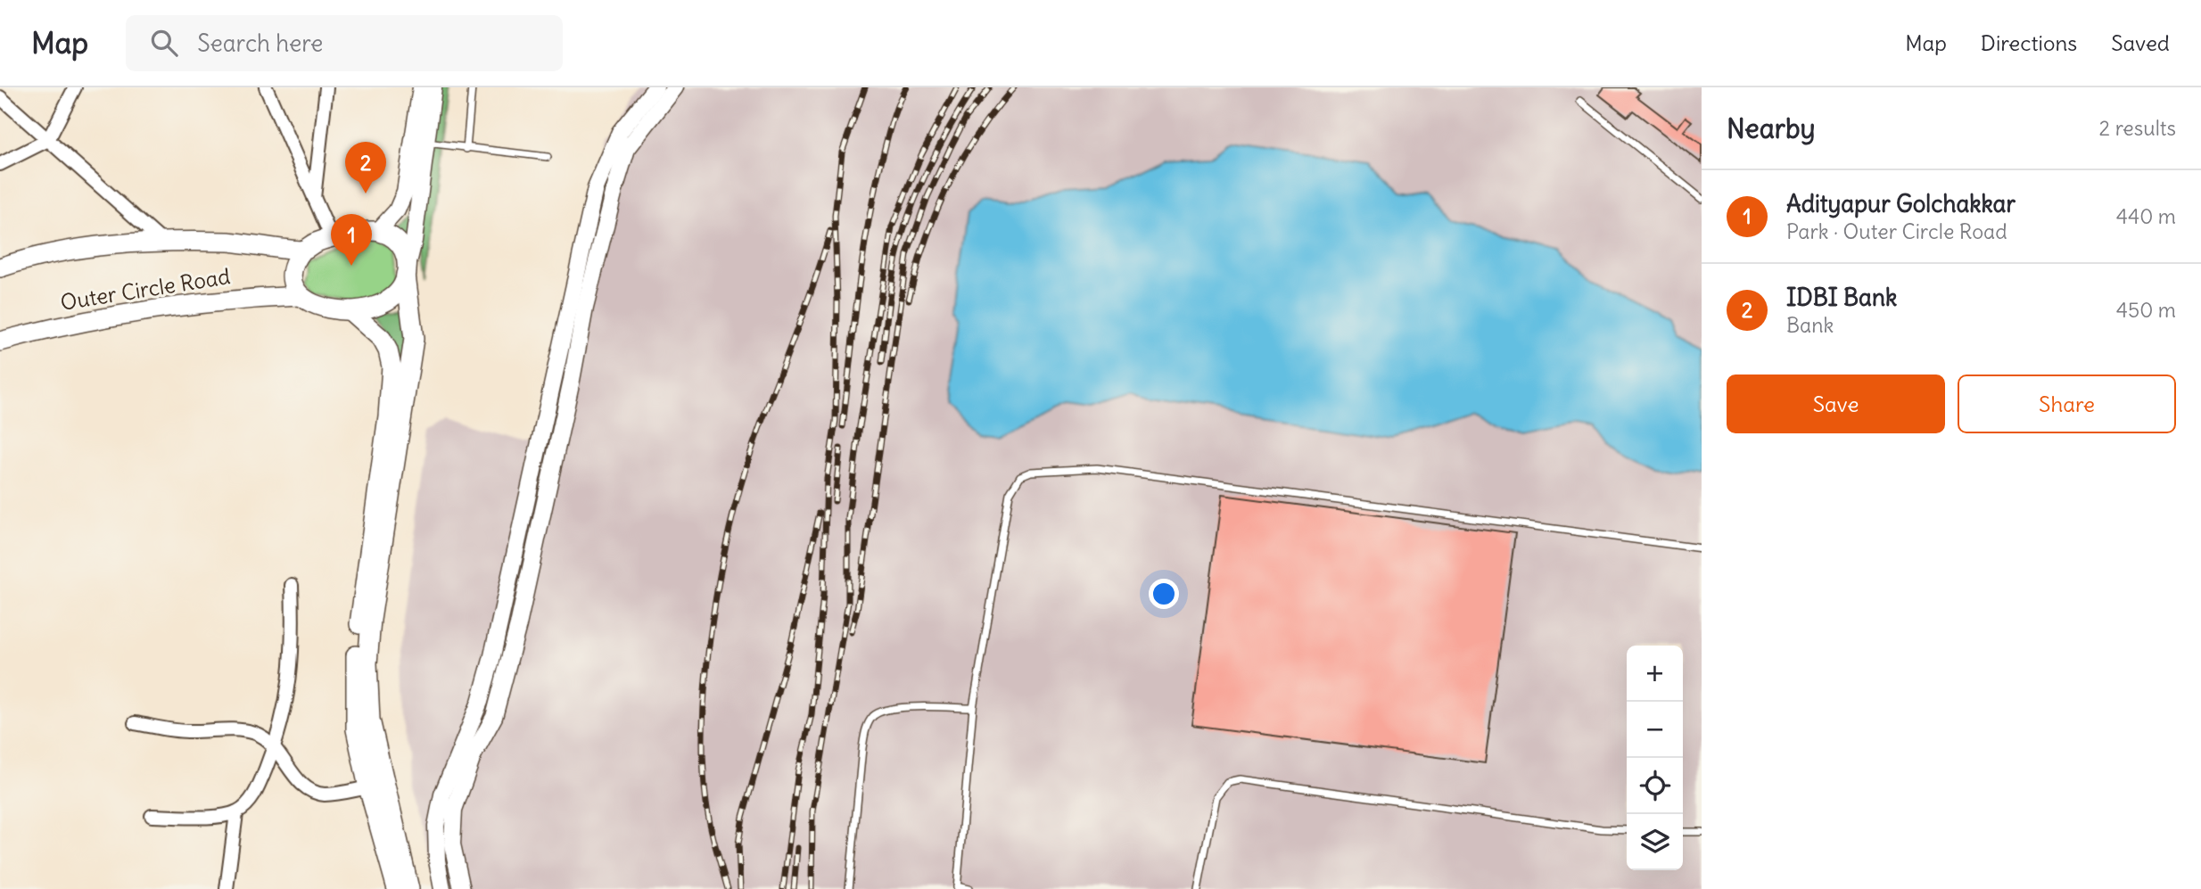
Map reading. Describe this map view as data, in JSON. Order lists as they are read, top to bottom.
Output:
{
  "streets": {
    "main road": ["Outer Circle Road"]
  },
  "page": {
    "header": "Map",
    "search": "Search here",
    "nav": ["Map", "Directions", "Saved"],
    "heading": ["Nearby", "2 results"],
    "pins": ["2", "1"],
    "list": [
      {
        "mark": "1",
        "name": "Adityapur Golchakkar",
        "note": "Park · Outer Circle Road",
        "value": "440 m"
      },
      {
        "mark": "2",
        "name": "IDBI Bank",
        "note": "Bank",
        "value": "450 m"
      }
    ],
    "buttons": ["Save", "Share"],
    "map_buttons": ["+", "−"]
  }
}
